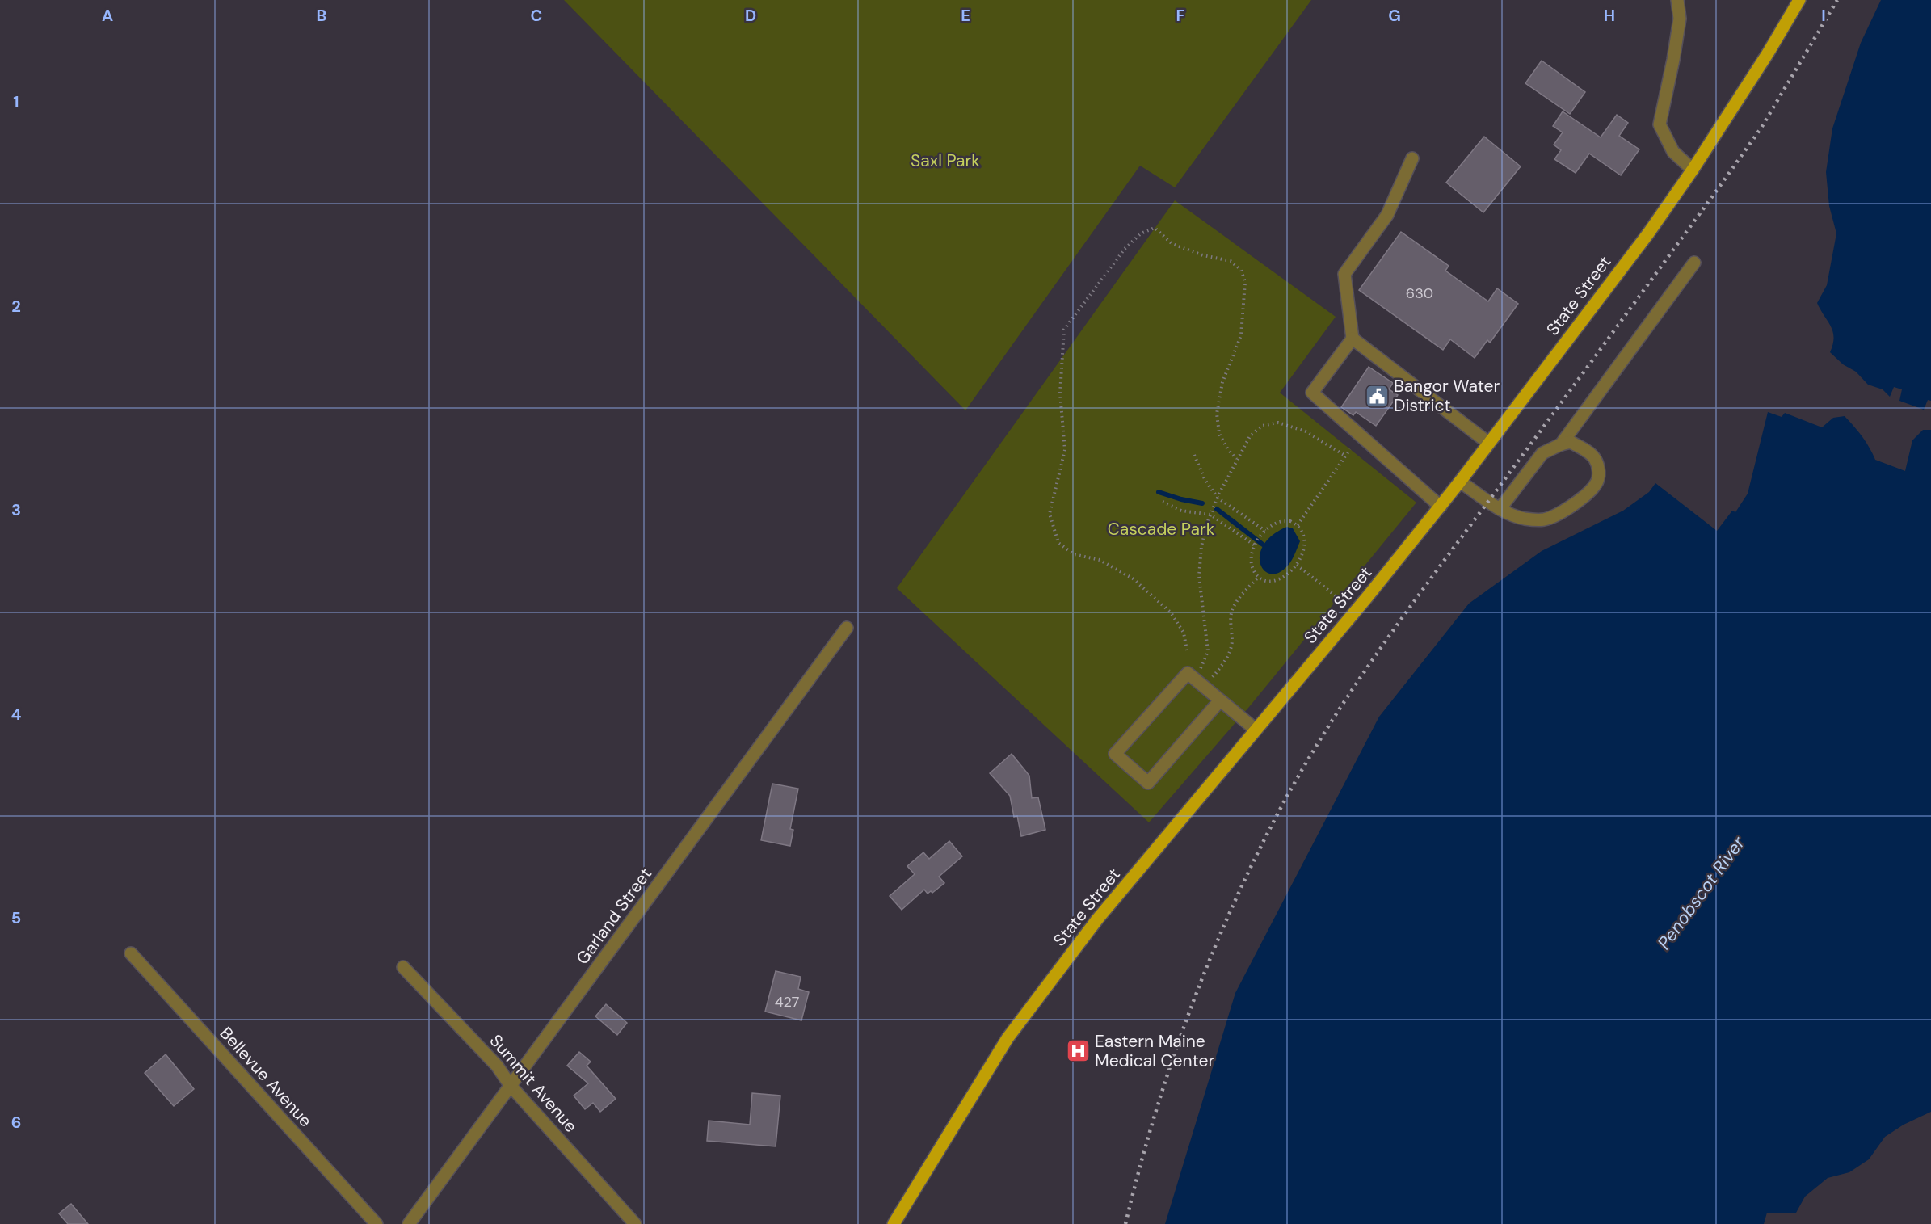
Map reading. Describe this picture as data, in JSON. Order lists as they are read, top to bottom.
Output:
{
  "streets": {
    "main road": ["State Street"],
    "street": ["Garland Street", "Bellevue Avenue", "Summit Avenue"]
  },
  "crossings": [
    ["Garland Street", "Summit Avenue"]
  ],
  "water": ["Penobscot River"],
  "parks": ["Saxl Park", "Cascade Park"],
  "places": {
    "public building": ["Bangor Water District"],
    "hospital": ["Eastern Maine Medical Center"]
  },
  "house_numbers": ["630", "427"],
  "grid": {
    "columns": [
      "A",
      "B",
      "C",
      "D",
      "E",
      "F",
      "G",
      "H",
      "I"
    ],
    "rows": [
      "1",
      "2",
      "3",
      "4",
      "5",
      "6"
    ]
  }
}
